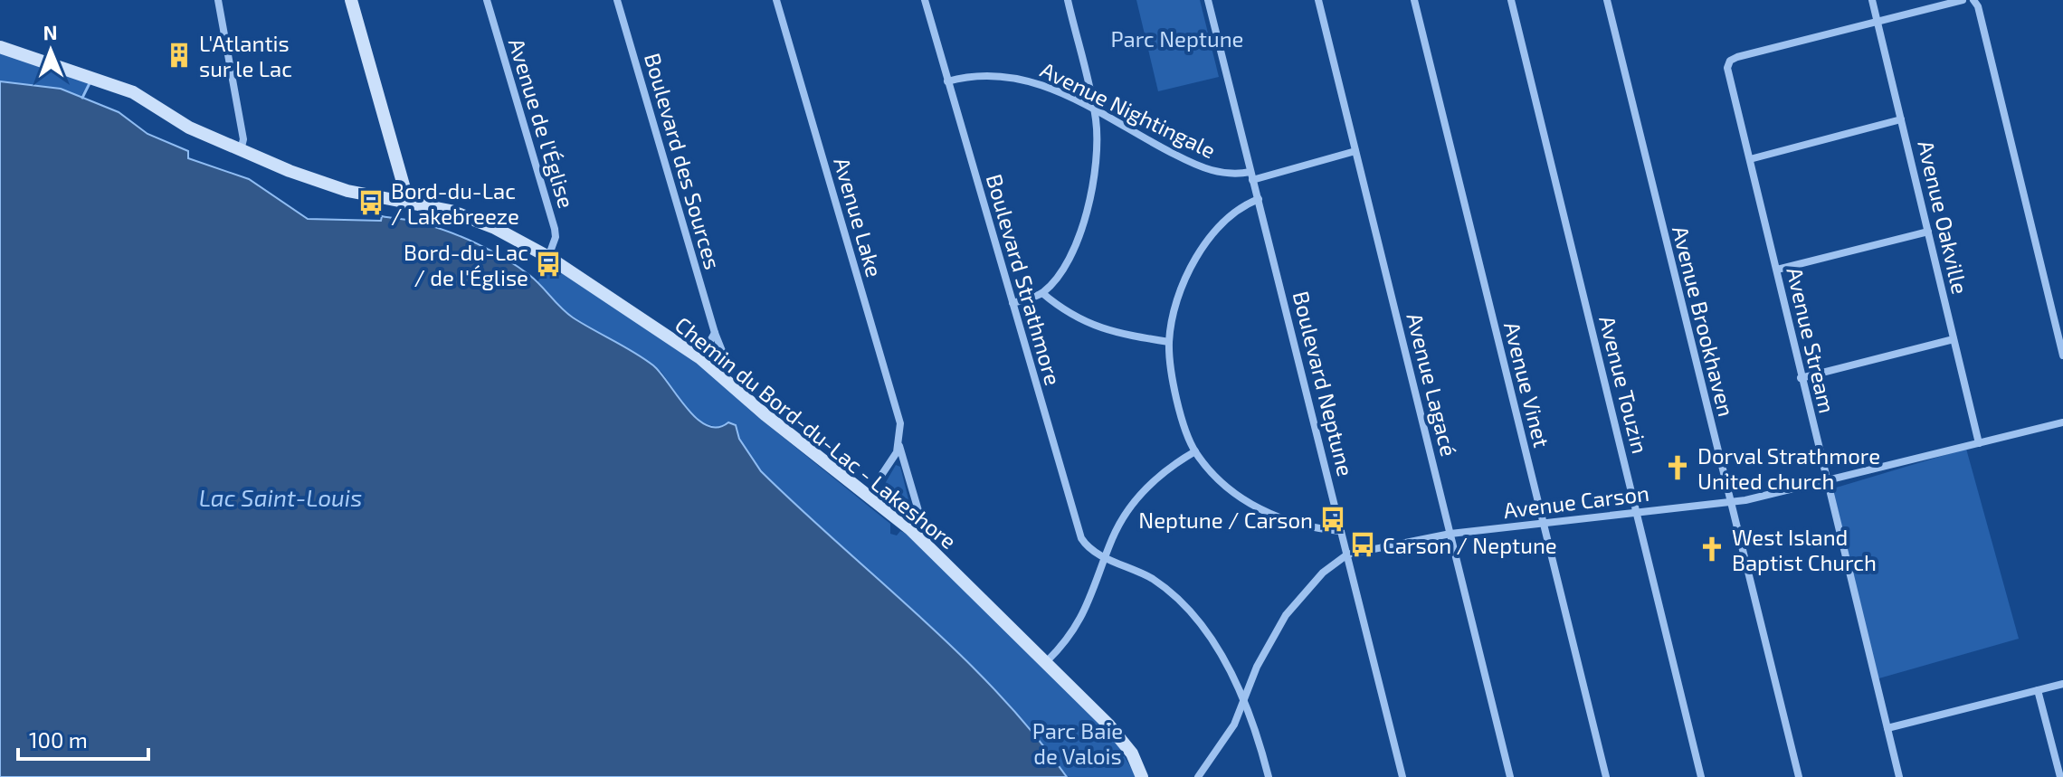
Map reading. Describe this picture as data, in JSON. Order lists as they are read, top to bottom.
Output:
{
  "streets": {
    "street": [
      "Avenue Nightingale",
      "Avenue de l'Église",
      "Boulevard des Sources",
      "Avenue Lake",
      "Avenue Oakville",
      "Boulevard Strathmore",
      "Avenue Brookhaven",
      "Avenue Stream",
      "Boulevard Neptune",
      "Avenue Lagacé",
      "Avenue Vinet",
      "Avenue Touzin",
      "Chemin du Bord-du-Lac - Lakeshore",
      "Avenue Carson"
    ]
  },
  "crossings": [
    ["Avenue Nightingale", "Boulevard Strathmore"],
    ["Avenue Nightingale", "Boulevard Neptune"],
    ["Avenue Nightingale", "Avenue Lagacé"],
    ["Avenue de l'Église", "Chemin du Bord-du-Lac - Lakeshore"],
    ["Boulevard des Sources", "Chemin du Bord-du-Lac - Lakeshore"],
    ["Avenue Lake", "Chemin du Bord-du-Lac - Lakeshore"],
    ["Avenue Oakville", "Avenue Stream"],
    ["Avenue Oakville", "Avenue Carson"],
    ["Avenue Brookhaven", "Avenue Carson"],
    ["Avenue Stream", "Avenue Carson"],
    ["Boulevard Neptune", "Avenue Carson"],
    ["Avenue Lagacé", "Avenue Carson"],
    ["Avenue Vinet", "Avenue Carson"],
    ["Avenue Touzin", "Avenue Carson"]
  ],
  "water": ["Lac Saint-Louis"],
  "parks": ["Parc Neptune", "Parc Baie de Valois"],
  "places": {
    "building": ["L'Atlantis sur le Lac"],
    "bus stop": [
      "Bord-du-Lac / Lakebreeze",
      "Bord-du-Lac / de l'Église",
      "Neptune / Carson",
      "Carson / Neptune"
    ],
    "church": ["Dorval Strathmore United church", "West Island Baptist Church"]
  },
  "scale_bar": "100 m",
  "north": "top"
}
